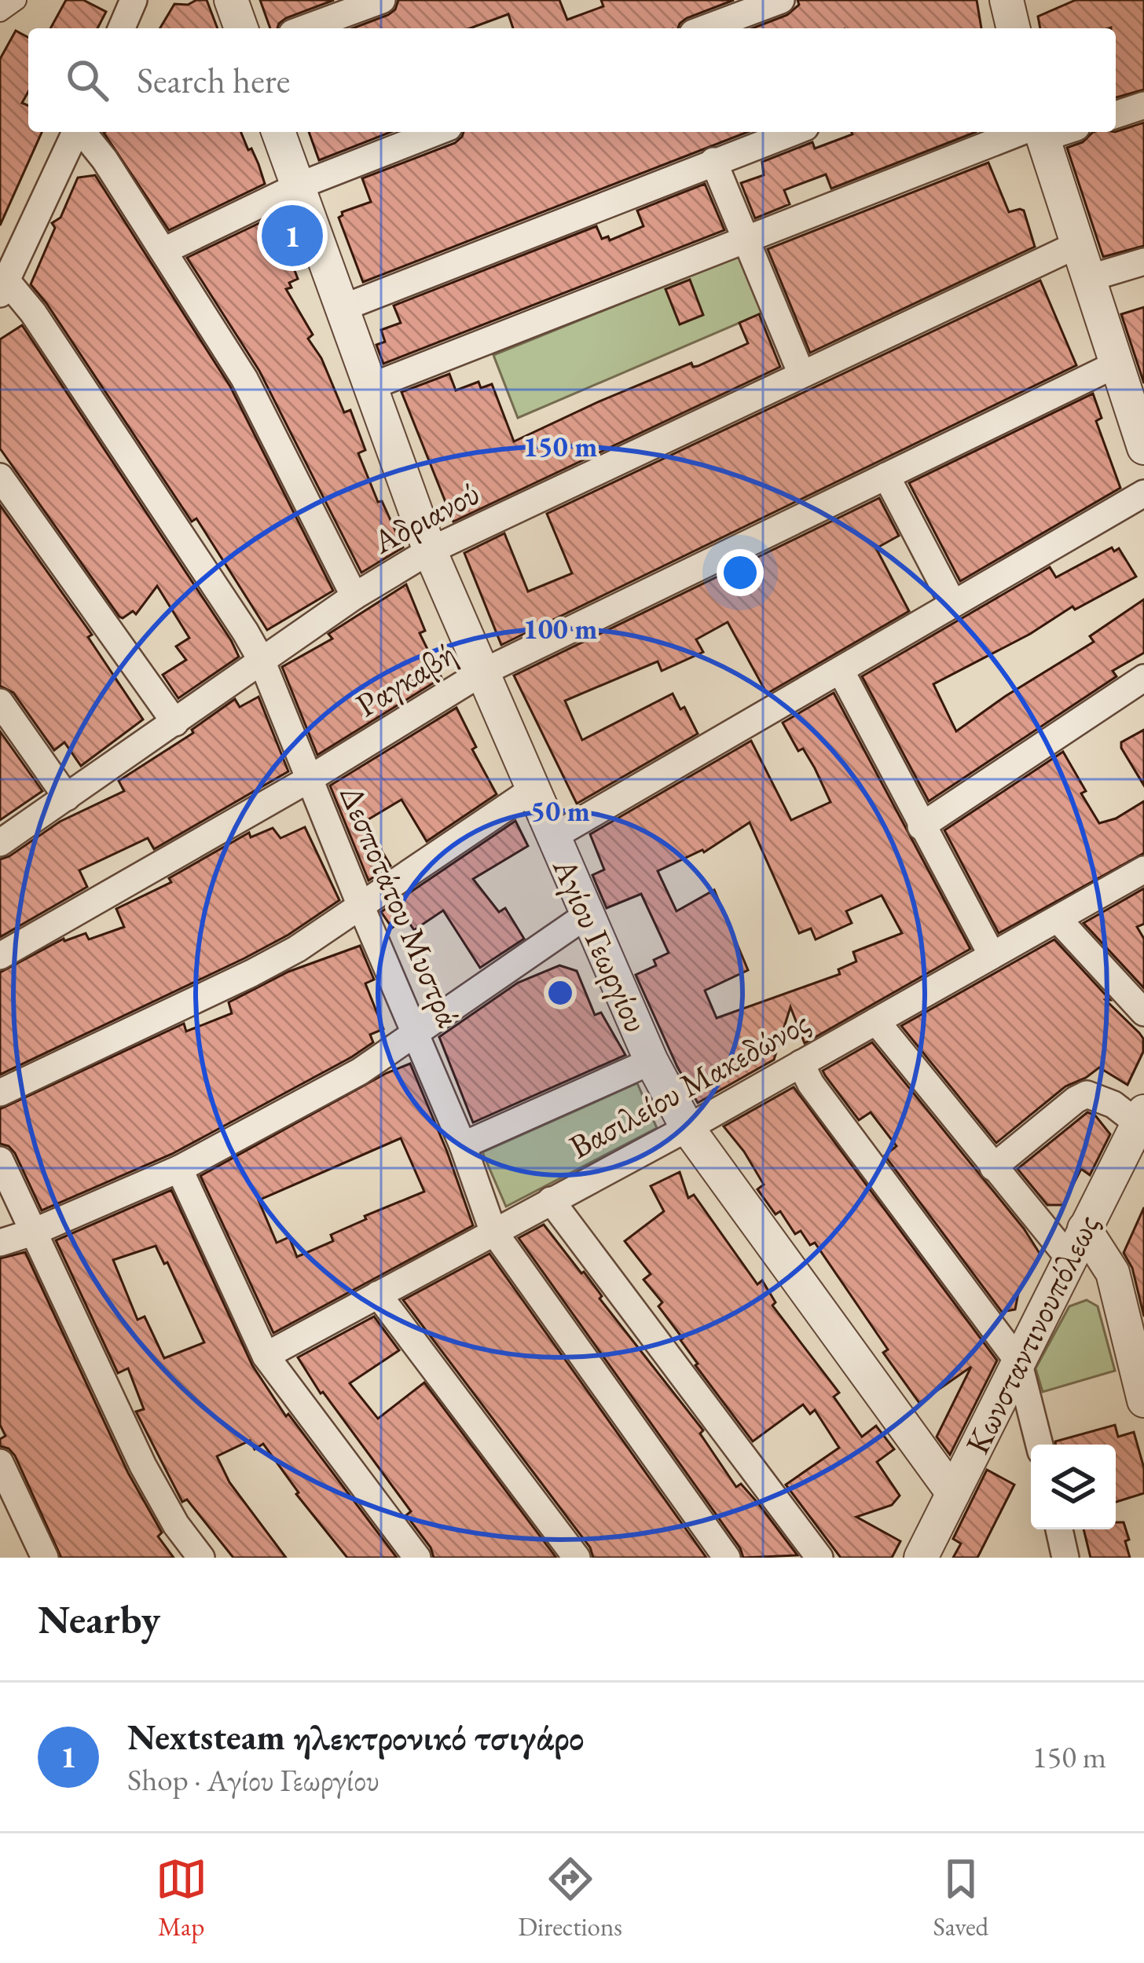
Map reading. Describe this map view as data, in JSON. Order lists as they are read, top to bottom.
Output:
{
  "streets": {
    "street": [
      "Αδριανού",
      "Ραγκαβή",
      "Δεσποτάτου Μυστρά",
      "Αγίου Γεωργίου",
      "Βασιλείου Μακεδώνος",
      "Κωνσταντινουπόλεως"
    ]
  },
  "crossings": [
    ["Αδριανού", "Δεσποτάτου Μυστρά"],
    ["Αδριανού", "Αγίου Γεωργίου"],
    ["Ραγκαβή", "Δεσποτάτου Μυστρά"],
    ["Ραγκαβή", "Αγίου Γεωργίου"],
    ["Δεσποτάτου Μυστρά", "Βασιλείου Μακεδώνος"],
    ["Αγίου Γεωργίου", "Βασιλείου Μακεδώνος"],
    ["Αγίου Γεωργίου", "Κωνσταντινουπόλεως"]
  ],
  "page": {
    "search": "Search here",
    "pins": "1",
    "heading": "Nearby",
    "list": [
      {
        "mark": "1",
        "name": "Nextsteam ηλεκτρονικό τσιγάρο",
        "note": "Shop · Αγίου Γεωργίου",
        "value": "150 m"
      }
    ],
    "nav": ["Map", "Directions", "Saved"]
  },
  "rings": ["150 m", "100 m", "50 m"]
}
